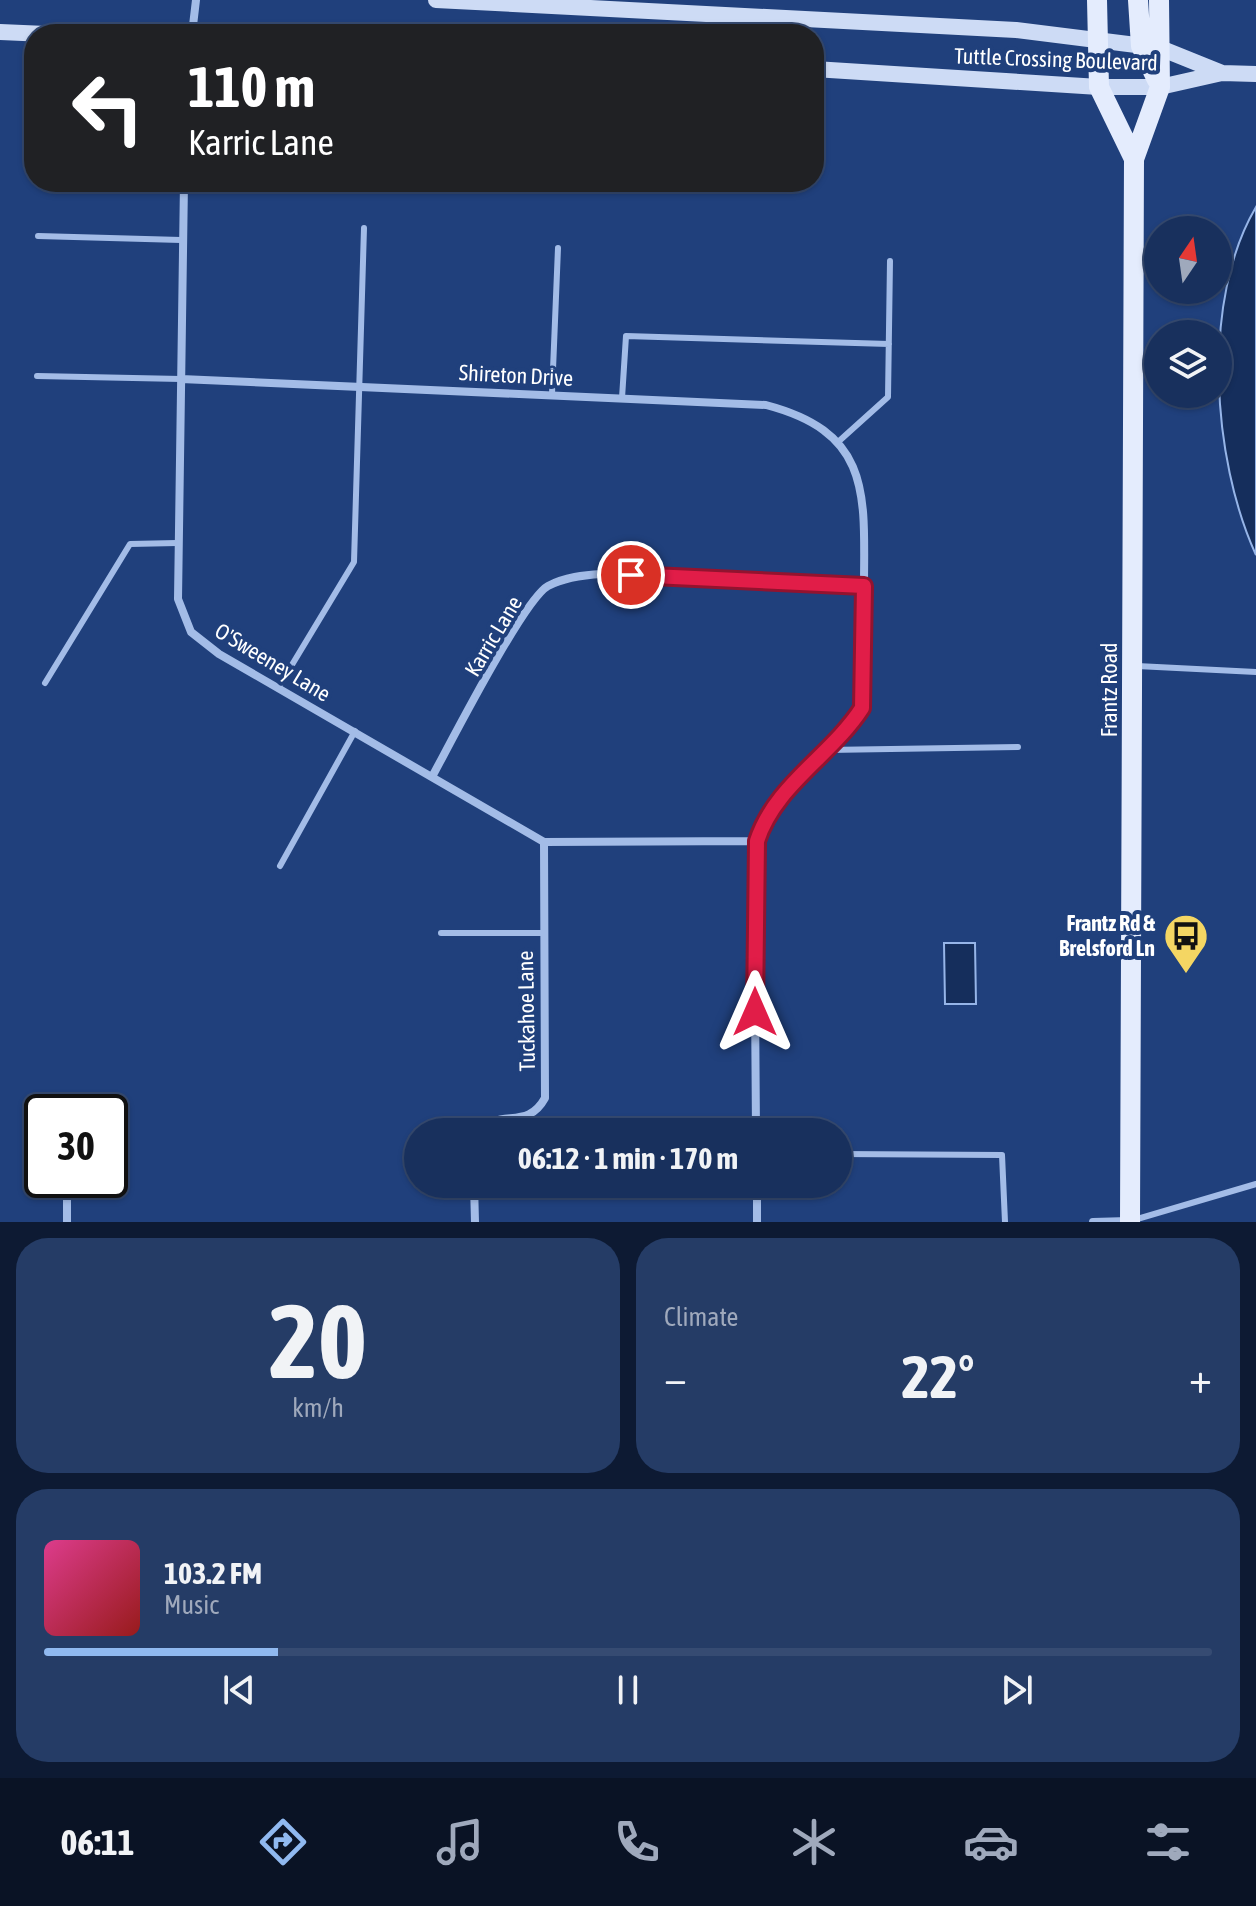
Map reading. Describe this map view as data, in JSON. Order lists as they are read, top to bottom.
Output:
{
  "streets": {
    "main road": ["Tuttle Crossing Boulevard", "Frantz Road"],
    "street": [
      "Shireton Drive",
      "Karric Lane",
      "O'Sweeney Lane",
      "Tuckahoe Lane"
    ]
  },
  "crossings": [
    ["Tuttle Crossing Boulevard", "Frantz Road"],
    ["Shireton Drive", "O'Sweeney Lane"],
    ["Karric Lane", "O'Sweeney Lane"],
    ["O'Sweeney Lane", "Tuckahoe Lane"]
  ],
  "places": {
    "bus stop": ["Frantz Rd & Brelsford Ln"]
  },
  "north": "top",
  "page": {
    "turn": ["110 m", "Karric Lane"],
    "limit": "30",
    "trip": "06:12 · 1 min · 170 m",
    "tile": [
      ["20", "km/h"],
      "Climate"
    ],
    "heat": ["−", "22°", "+"],
    "song": ["103.2 FM", "Music"],
    "tabs": "06:11"
  }
}
